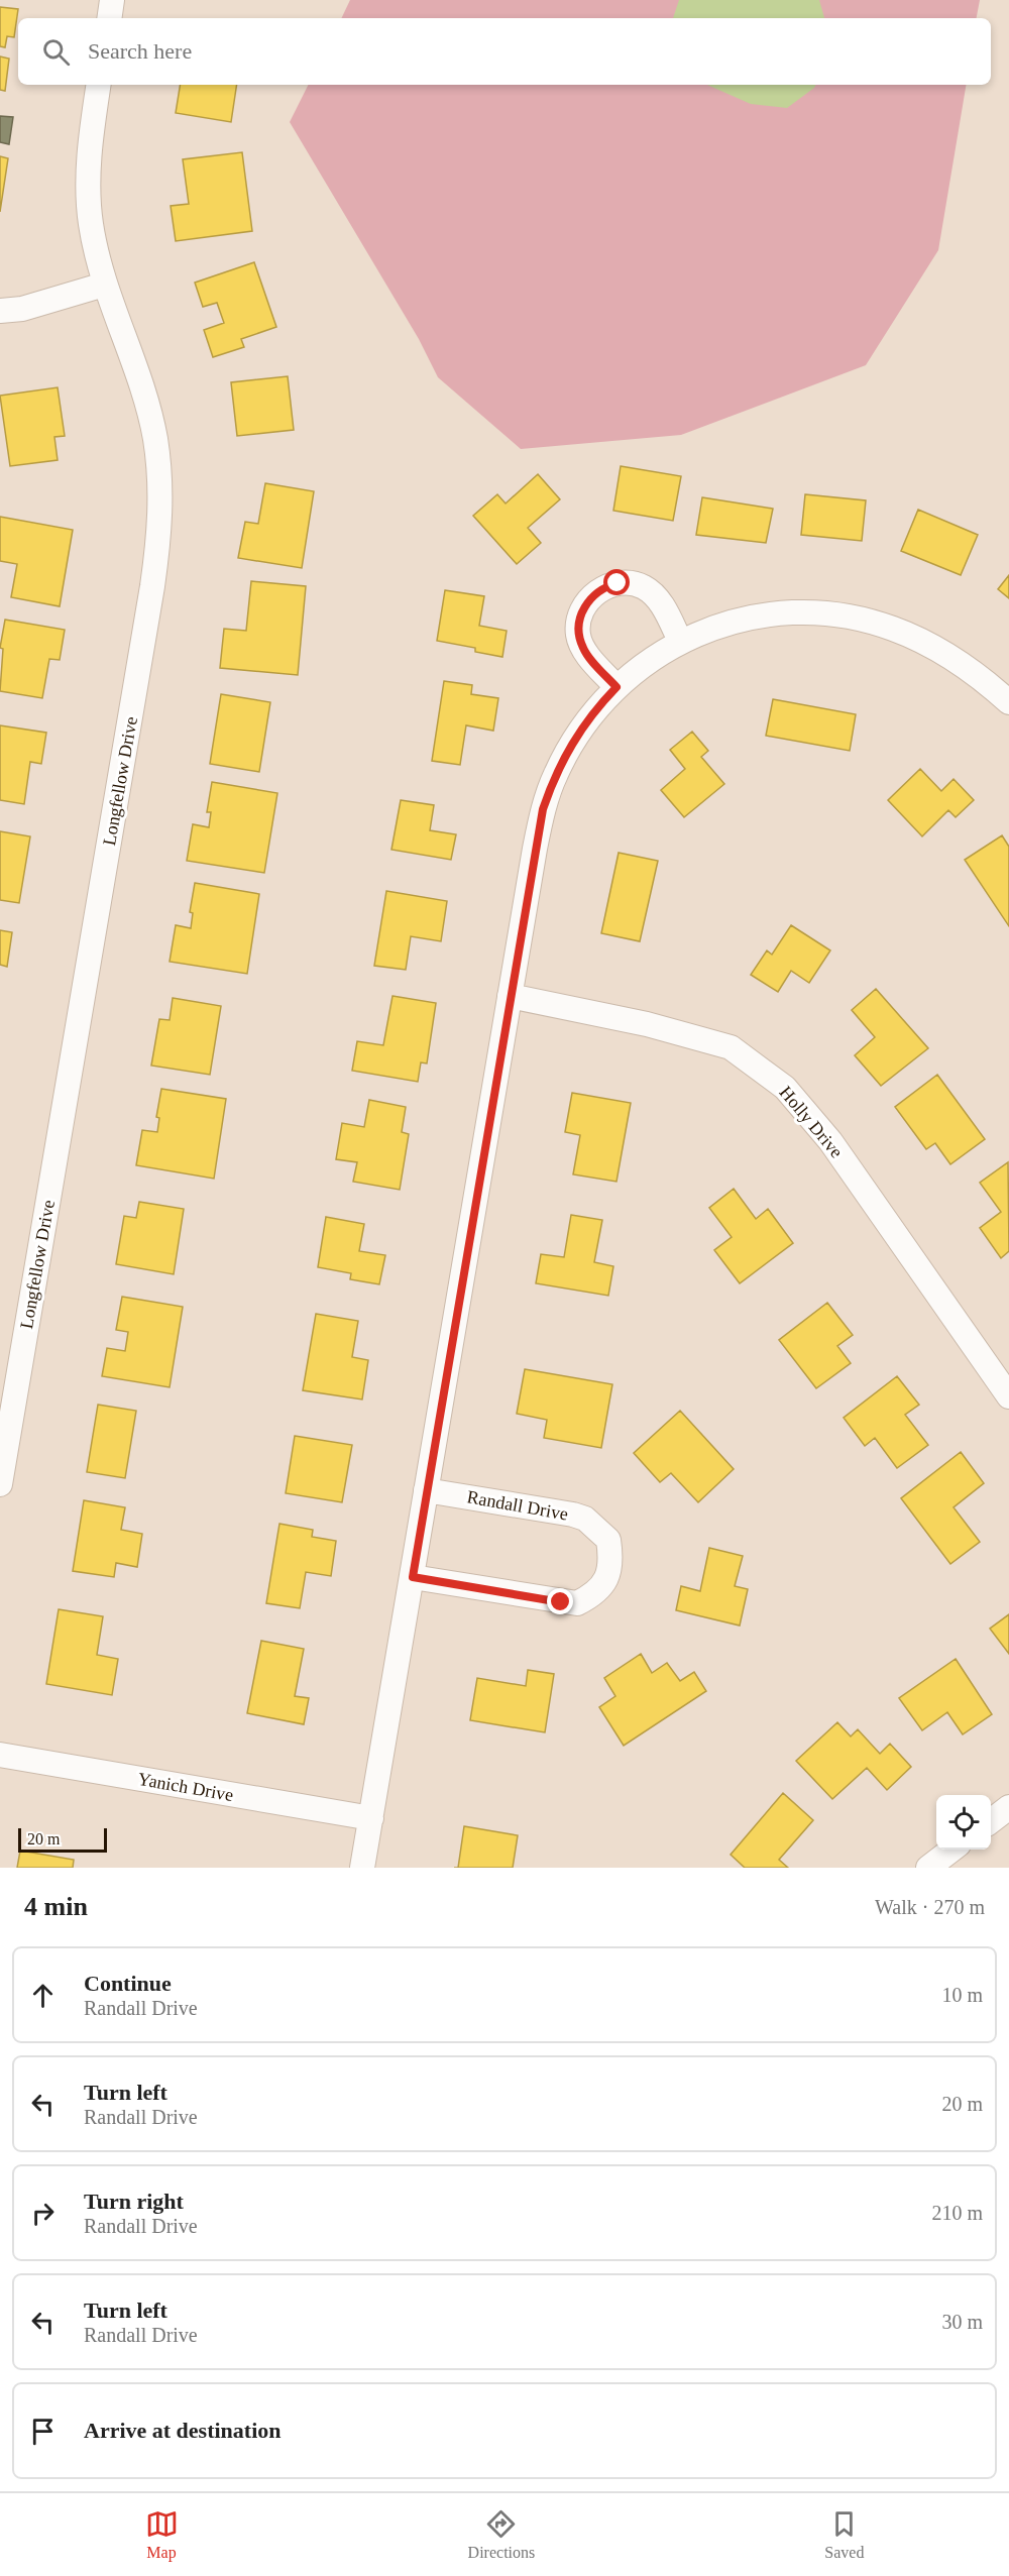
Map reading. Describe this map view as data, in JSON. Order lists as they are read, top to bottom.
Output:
{
  "streets": {
    "street": [
      "Longfellow Drive",
      "Holly Drive",
      "Randall Drive",
      "Yanich Drive"
    ]
  },
  "scale_bar": "20 m",
  "page": {
    "search": "Search here",
    "scale": "20 m",
    "heading": ["4 min", "Walk · 270 m"],
    "list": [
      ["Continue", "Randall Drive", "10 m"],
      ["Turn left", "Randall Drive", "20 m"],
      ["Turn right", "Randall Drive", "210 m"],
      ["Turn left", "Randall Drive", "30 m"],
      "Arrive at destination"
    ],
    "nav": ["Map", "Directions", "Saved"]
  }
}
